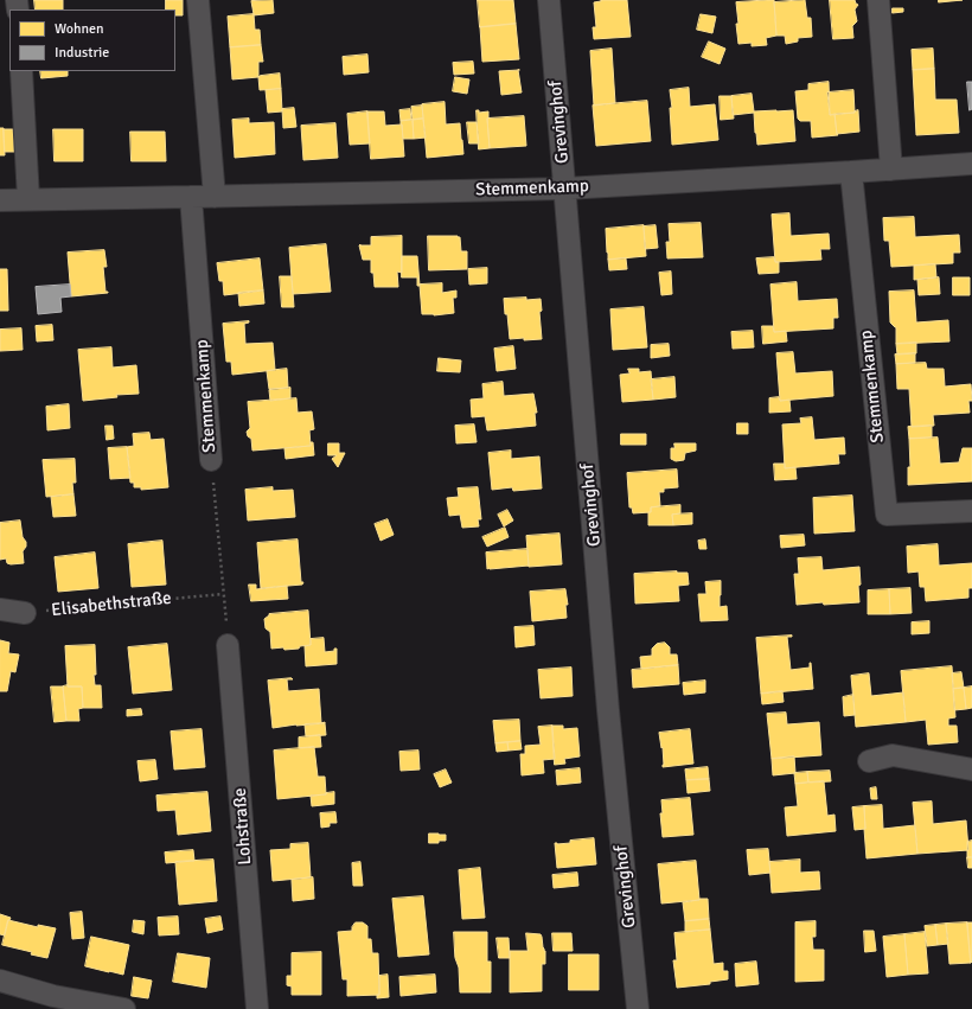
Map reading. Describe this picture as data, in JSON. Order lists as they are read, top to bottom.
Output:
{
  "streets": {
    "street": [
      "Grevinghof",
      "Stemmenkamp",
      "Elisabethstraße",
      "Lohstraße"
    ]
  },
  "crossings": [
    ["Grevinghof", "Stemmenkamp"],
    ["Stemmenkamp", "Elisabethstraße"],
    ["Stemmenkamp", "Lohstraße"]
  ],
  "legend": ["Wohnen", "Industrie"]
}
